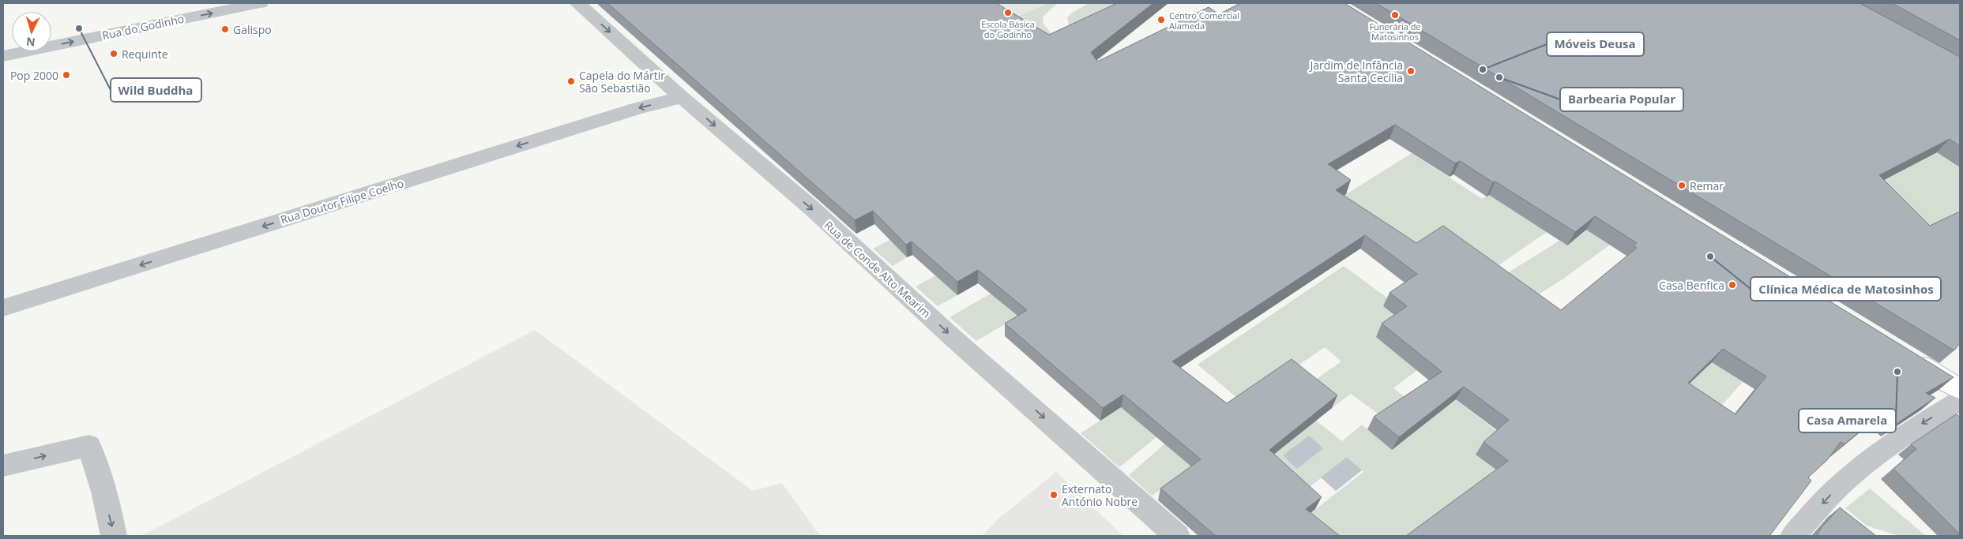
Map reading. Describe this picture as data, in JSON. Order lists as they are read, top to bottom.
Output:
{
  "streets": {
    "street": ["Rua do Godinho", "Rua Doutor Filipe Coelho", "Rua de Conde Alto Mearim"]
  },
  "crossings": [
    ["Rua Doutor Filipe Coelho", "Rua de Conde Alto Mearim"]
  ],
  "one_way": ["Rua do Godinho", "Rua Doutor Filipe Coelho", "Rua de Conde Alto Mearim"],
  "places": [
    "Escola Básica do Godinho",
    "Funerária de Matosinhos",
    "Centro Comercial Alameda",
    "Wild Buddha",
    "Galispo",
    "Requinte",
    "Móveis Deusa",
    "Jardim de Infância Santa Cecília",
    "Pop 2000",
    "Barbearia Popular",
    "Capela do Mártir São Sebastião",
    "Remar",
    "Clínica Médica de Matosinhos",
    "Casa Benfica",
    "Casa Amarela",
    "Externato António Nobre"
  ],
  "north": "bottom"
}
